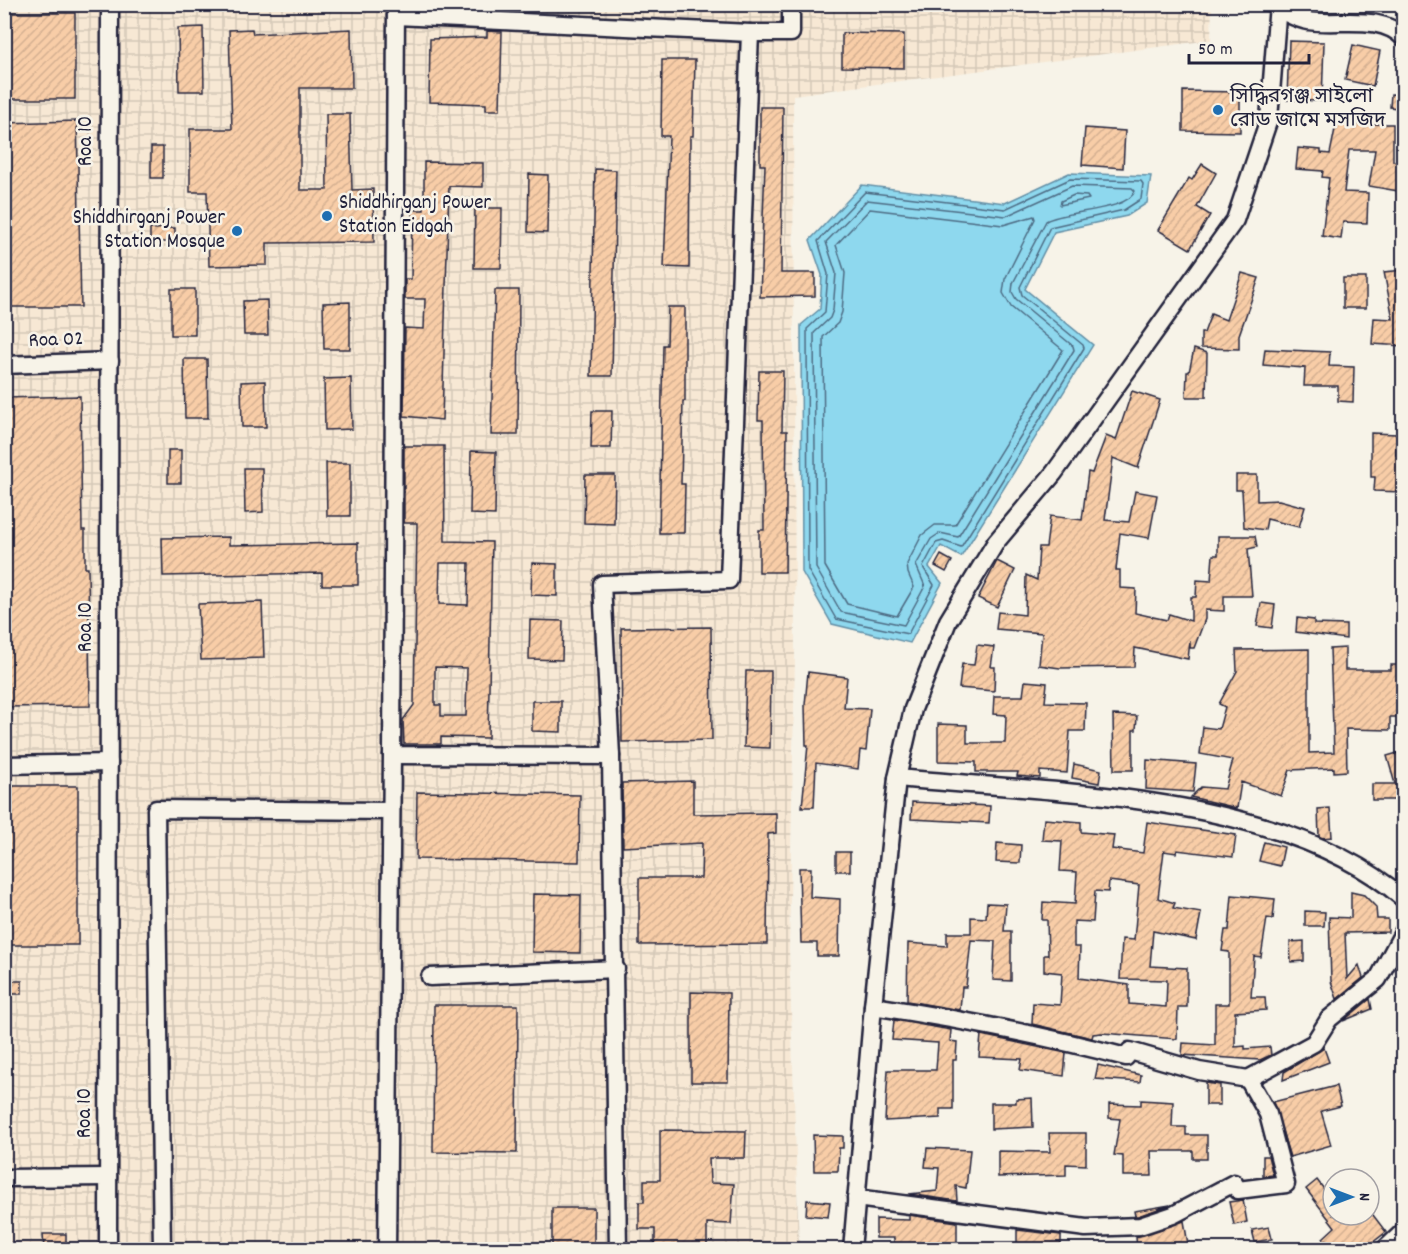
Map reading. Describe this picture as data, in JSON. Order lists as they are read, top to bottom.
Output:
{
  "streets": {
    "street": ["Roa 10", "Roa 02"]
  },
  "crossings": [
    ["Roa 10", "Roa 02"]
  ],
  "places": ["সিদ্ধিরগঞ্জ সাইলো রোড জামে মসজিদ", "Shiddhirganj Power Station Eidgah", "Shiddhirganj Power Station Mosque"],
  "scale_bar": "50 m",
  "north": "right"
}
